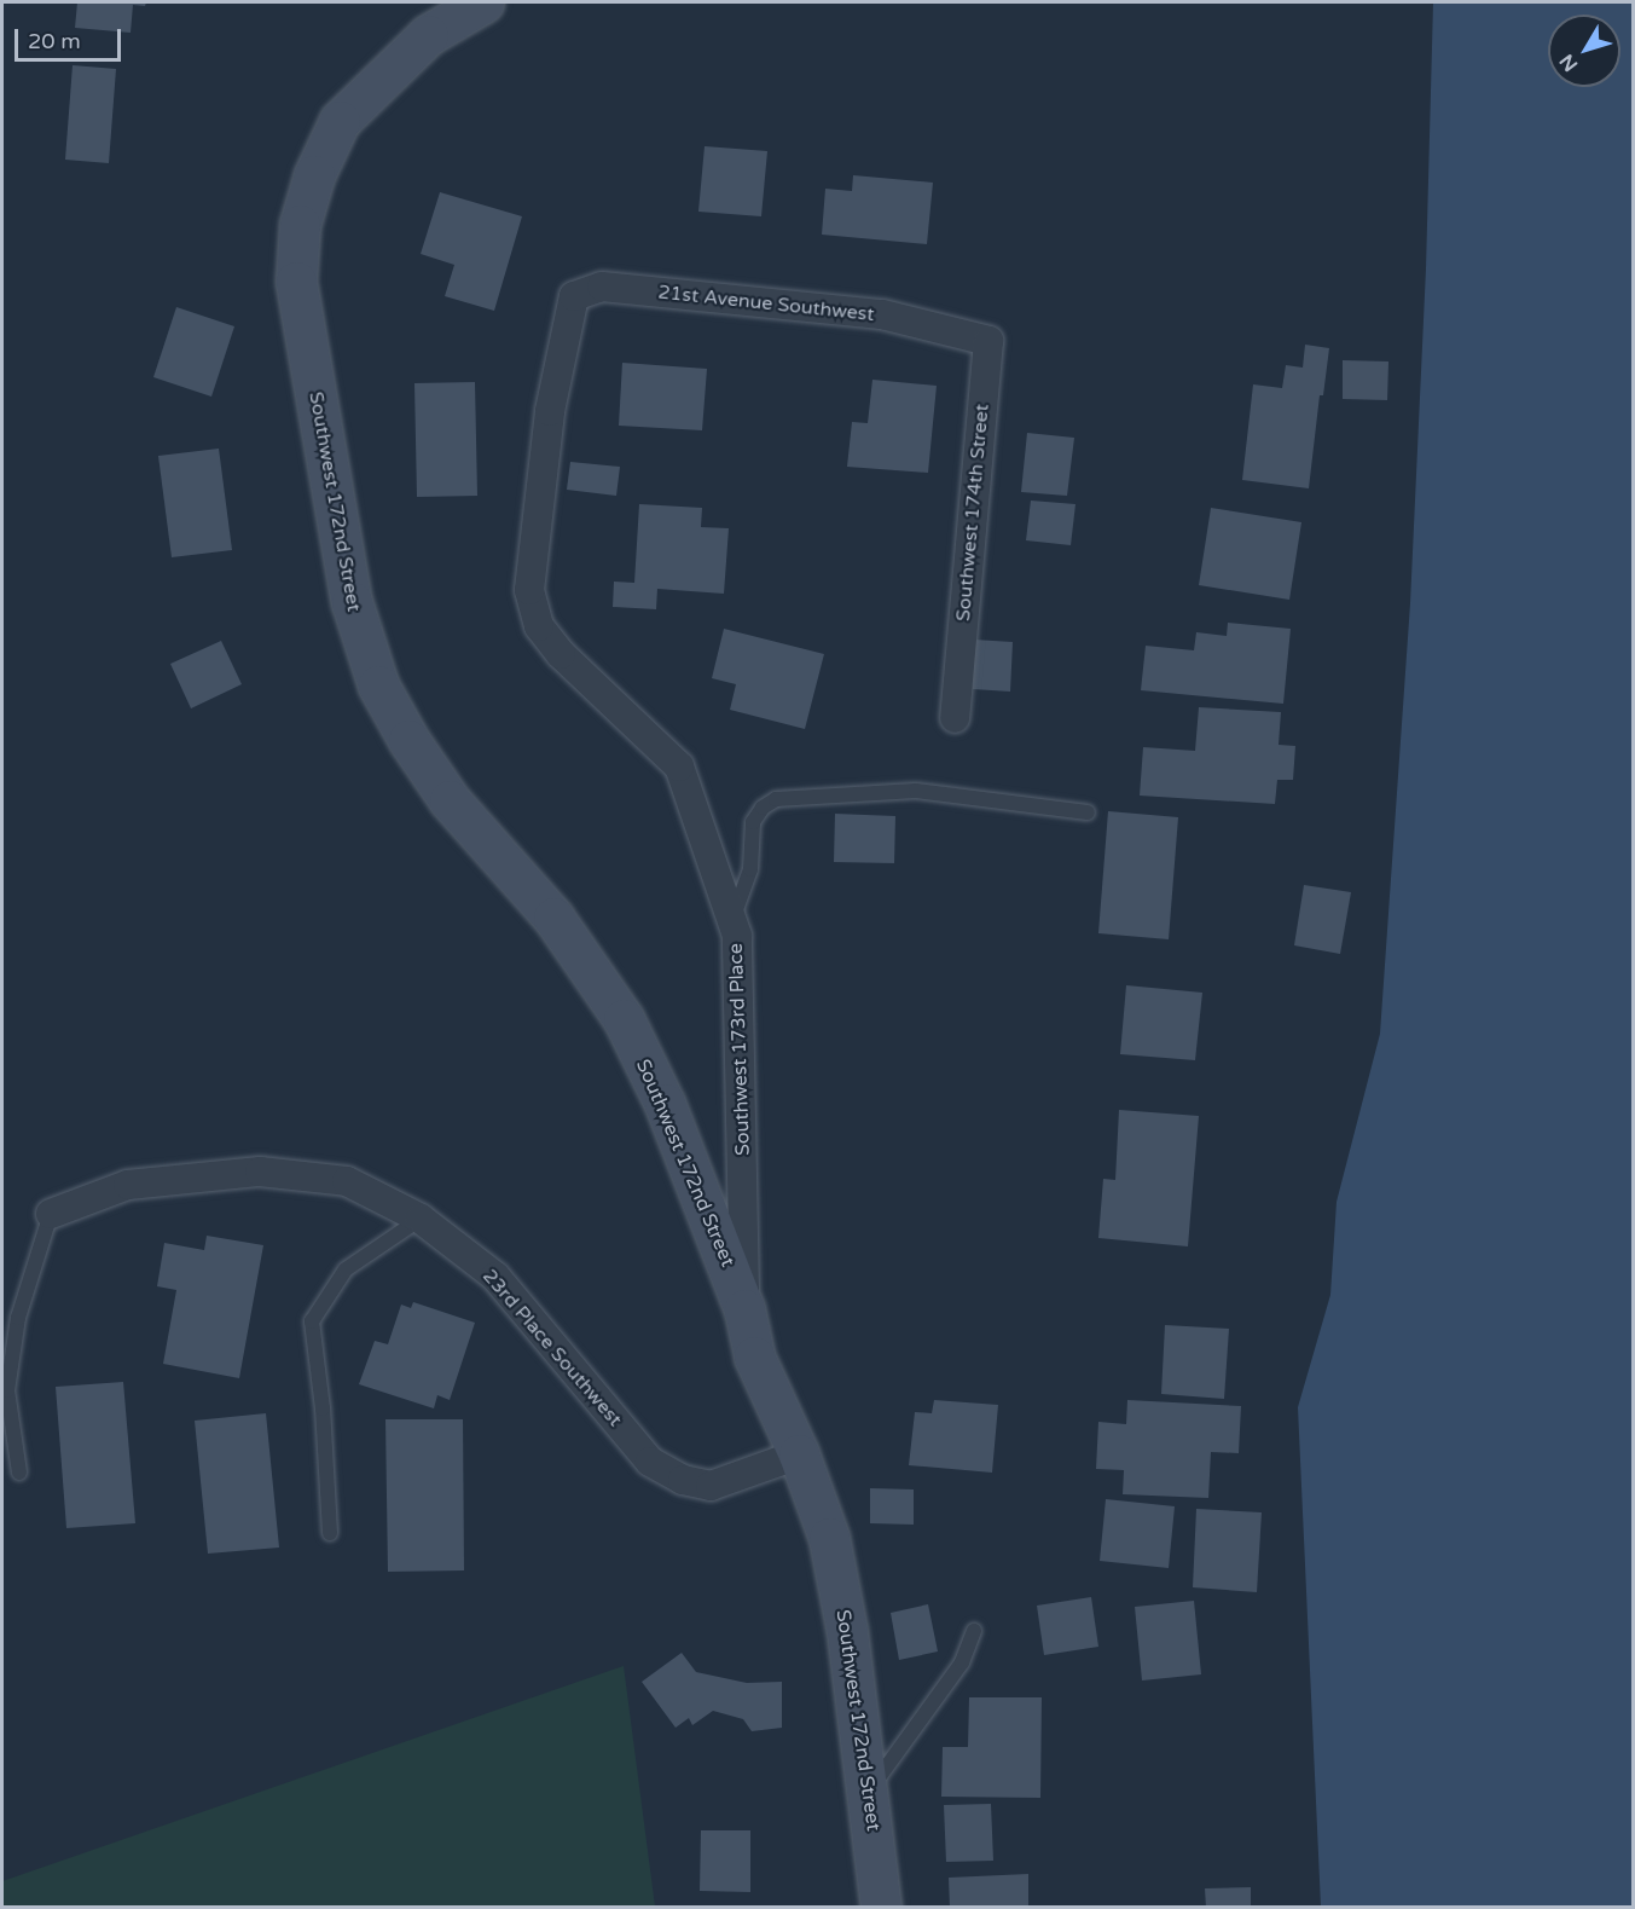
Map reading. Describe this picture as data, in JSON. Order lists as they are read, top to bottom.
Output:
{
  "streets": {
    "street": [
      "21st Avenue Southwest",
      "Southwest 172nd Street",
      "Southwest 174th Street",
      "Southwest 173rd Place",
      "23rd Place Southwest"
    ]
  },
  "crossings": [
    ["21st Avenue Southwest", "Southwest 174th Street"],
    ["21st Avenue Southwest", "Southwest 173rd Place"],
    ["Southwest 172nd Street", "Southwest 173rd Place"],
    ["Southwest 172nd Street", "23rd Place Southwest"]
  ],
  "scale_bar": "20 m",
  "north": "bottom left"
}
